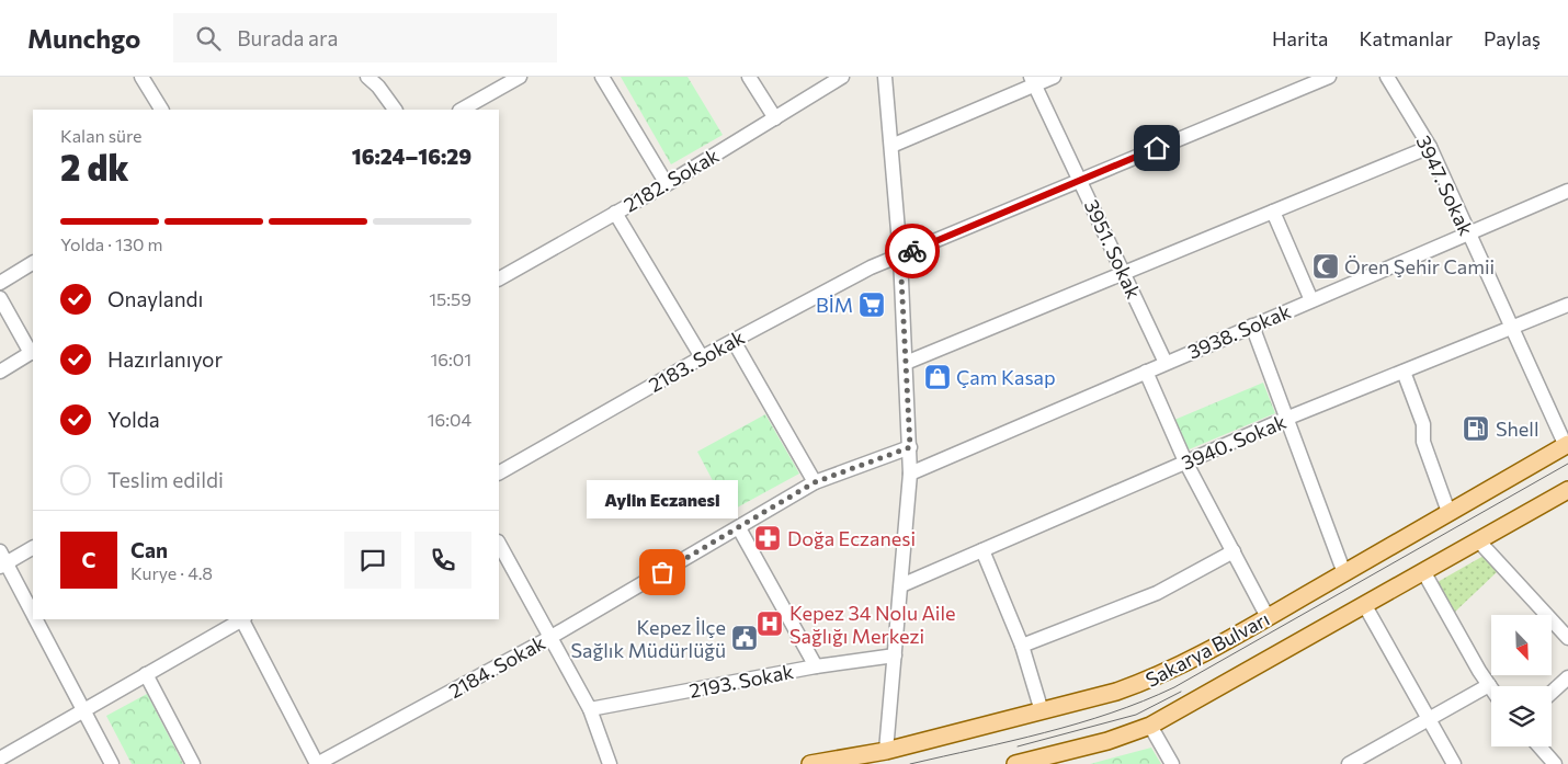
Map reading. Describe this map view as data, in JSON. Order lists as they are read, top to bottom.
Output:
{
  "streets": {
    "main road": ["Sakarya Bulvarı"],
    "street": [
      "2182. Sokak",
      "3947. Sokak",
      "3951. Sokak",
      "3938. Sokak",
      "2183. Sokak",
      "3940. Sokak",
      "2184. Sokak",
      "2193. Sokak"
    ]
  },
  "crossings": [
    ["3947. Sokak", "3938. Sokak"],
    ["3947. Sokak", "3940. Sokak"],
    ["3947. Sokak", "Sakarya Bulvarı"],
    ["3951. Sokak", "3938. Sokak"],
    ["3951. Sokak", "2183. Sokak"]
  ],
  "places": {
    "mosque": ["Ören Şehir Camii"],
    "supermarket": ["BİM"],
    "shop": ["Çam Kasap"],
    "fuel station": ["Shell"],
    "pharmacy": ["Doğa Eczanesi"],
    "other": ["Aylin Eczanesi"],
    "hospital": ["Kepez 34 Nolu Aile Sağlığı Merkezi"],
    "public building": ["Kepez İlçe Sağlık Müdürlüğü"]
  },
  "north": "bottom right",
  "page": {
    "header": "Munchgo",
    "search": "Burada ara",
    "nav": ["Harita", "Katmanlar", "Paylaş"],
    "heading": ["2 dk", "Kalan süre", "16:24–16:29"],
    "panel": ["Can", "Kurye · 4.8"],
    "bar": "Yolda · 130 m",
    "list": [
      ["Onaylandı", "15:59"],
      ["Hazırlanıyor", "16:01"],
      ["Yolda", "16:04"],
      "Teslim edildi"
    ],
    "bubble": "Aylin Eczanesi",
    "round": "C"
  }
}
